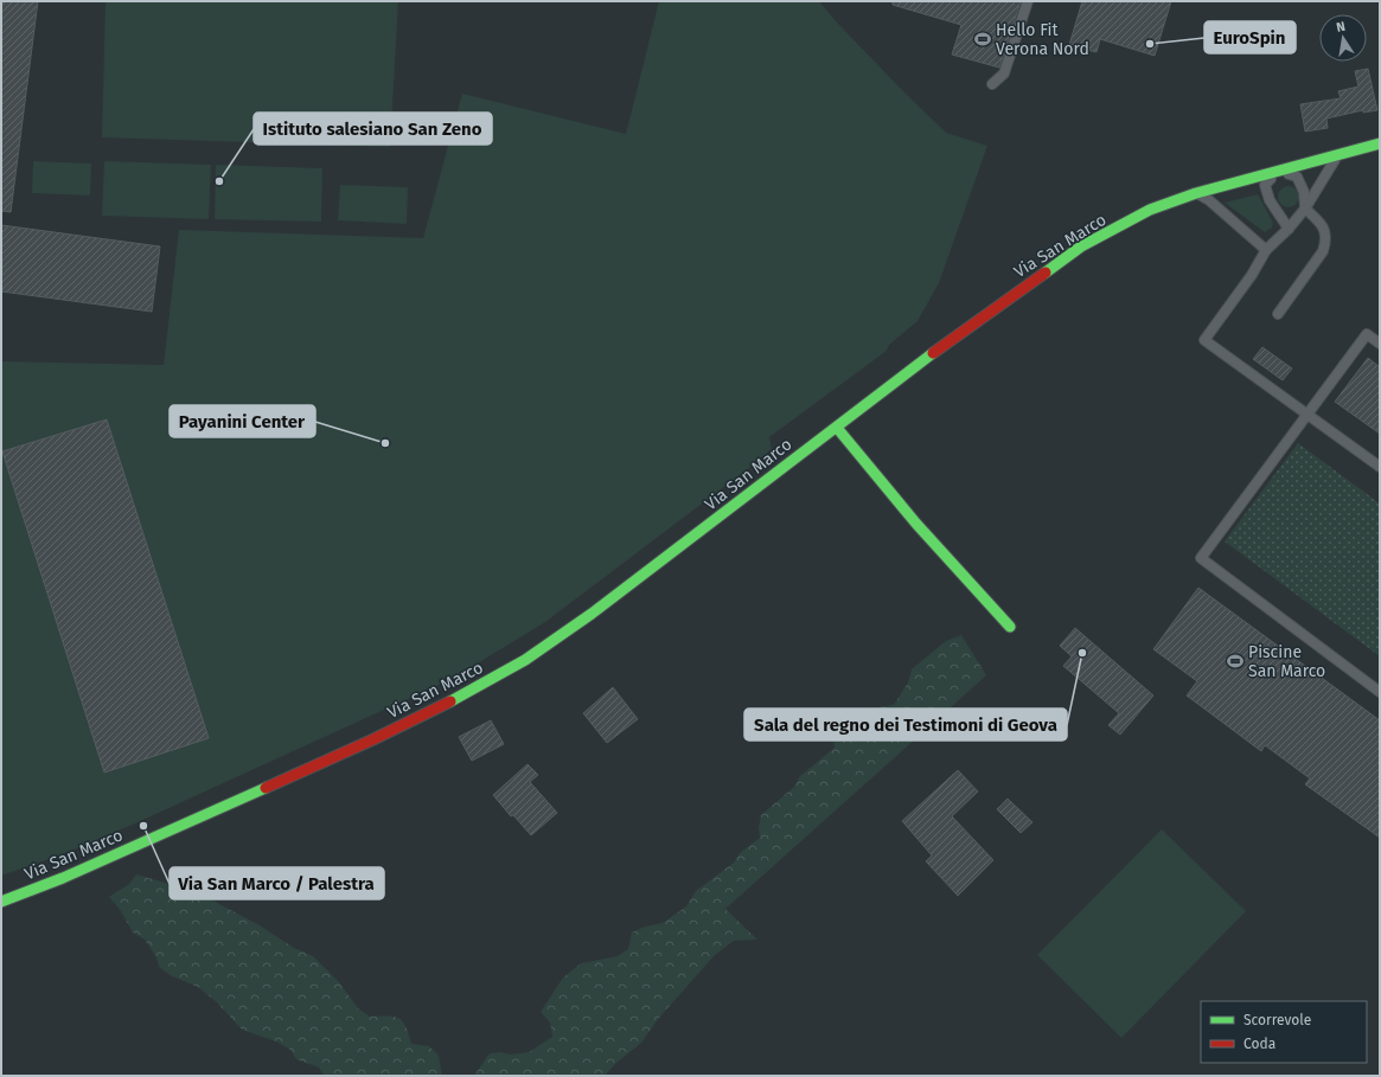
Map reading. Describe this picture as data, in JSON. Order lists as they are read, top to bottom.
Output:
{
  "streets": {
    "main road": ["Via San Marco"]
  },
  "places": {
    "sports": ["Hello Fit Verona Nord", "Piscine San Marco"],
    "other": [
      "EuroSpin",
      "Istituto salesiano San Zeno",
      "Payanini Center",
      "Sala del regno dei Testimoni di Geova",
      "Via San Marco / Palestra"
    ]
  },
  "legend": ["Scorrevole", "Coda"],
  "north": "top"
}
